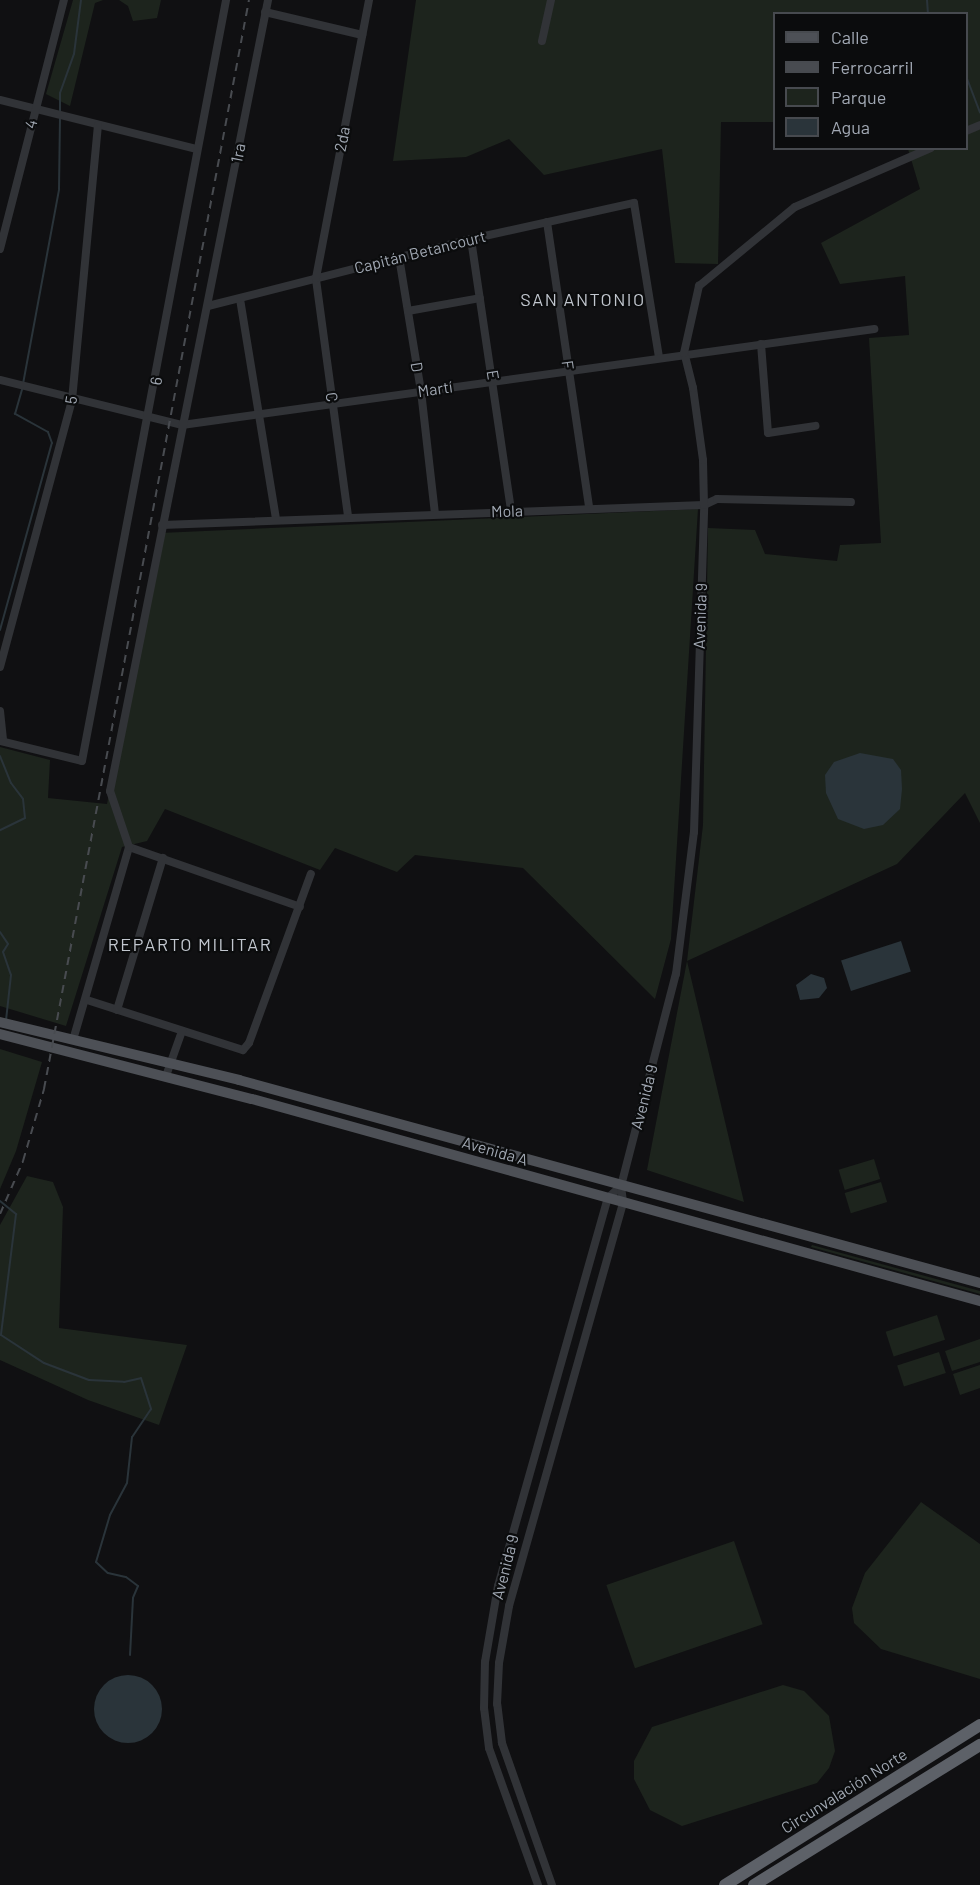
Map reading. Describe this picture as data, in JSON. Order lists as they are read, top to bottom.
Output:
{
  "streets": {
    "highway": ["Circunvalación Norte"],
    "main road": ["Avenida A"],
    "street": [
      "4",
      "2da",
      "1ra",
      "Capitán Betancourt",
      "F",
      "D",
      "E",
      "6",
      "Martí",
      "C",
      "5",
      "Mola",
      "Avenida 9"
    ]
  },
  "crossings": [
    ["2da", "Capitán Betancourt"],
    ["2da", "C"],
    ["1ra", "Capitán Betancourt"],
    ["1ra", "Martí"],
    ["1ra", "Mola"],
    ["Capitán Betancourt", "F"],
    ["Capitán Betancourt", "D"],
    ["Capitán Betancourt", "E"],
    ["Capitán Betancourt", "Martí"],
    ["Capitán Betancourt", "C"],
    ["F", "Martí"],
    ["F", "Mola"],
    ["D", "Martí"],
    ["D", "Mola"],
    ["E", "Martí"],
    ["E", "Mola"],
    ["6", "Martí"],
    ["Martí", "C"],
    ["Martí", "5"],
    ["Martí", "Avenida 9"],
    ["C", "Mola"],
    ["Mola", "Avenida 9"],
    ["Avenida 9", "Avenida A"]
  ],
  "districts": ["SAN ANTONIO", "REPARTO MILITAR"],
  "legend": [
    "Calle",
    "Ferrocarril",
    "Parque",
    "Agua"
  ]
}
